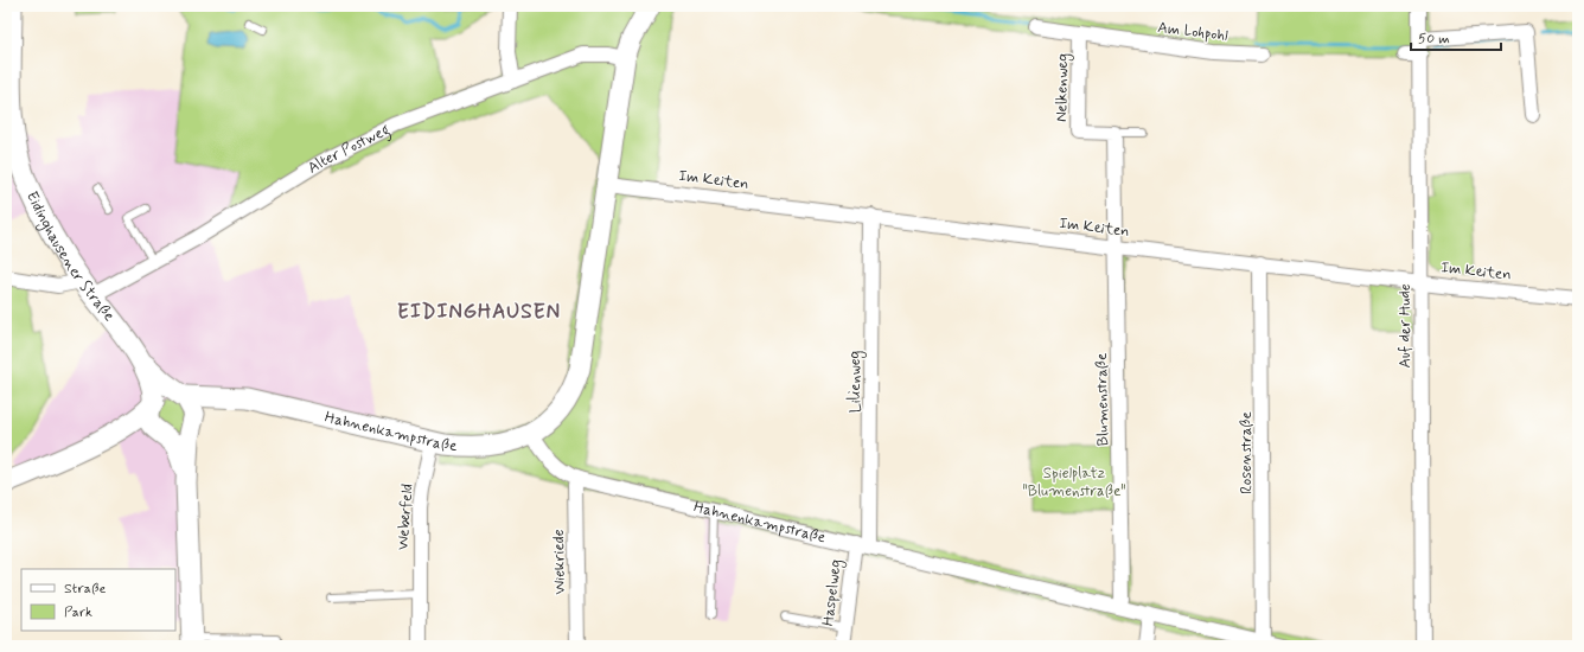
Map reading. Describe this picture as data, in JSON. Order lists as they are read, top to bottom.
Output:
{
  "streets": {
    "street": [
      "Am Lohpohl",
      "Nelkenweg",
      "Alter Postweg",
      "Im Keiten",
      "Eidinghausener Straße",
      "Auf der Hude",
      "Lilienweg",
      "Blumenstraße",
      "Hahnenkampstraße",
      "Rosenstraße",
      "Weberfeld",
      "Wiekriede",
      "Haspelweg"
    ]
  },
  "crossings": [
    ["Am Lohpohl", "Nelkenweg"],
    ["Alter Postweg", "Eidinghausener Straße"],
    ["Im Keiten", "Auf der Hude"],
    ["Im Keiten", "Lilienweg"],
    ["Im Keiten", "Blumenstraße"],
    ["Im Keiten", "Rosenstraße"],
    ["Eidinghausener Straße", "Hahnenkampstraße"],
    ["Lilienweg", "Hahnenkampstraße"],
    ["Lilienweg", "Haspelweg"],
    ["Blumenstraße", "Hahnenkampstraße"],
    ["Hahnenkampstraße", "Rosenstraße"],
    ["Hahnenkampstraße", "Weberfeld"],
    ["Hahnenkampstraße", "Wiekriede"],
    ["Hahnenkampstraße", "Haspelweg"]
  ],
  "districts": ["EIDINGHAUSEN"],
  "parks": ["Spielplatz \"Blumenstraße\""],
  "legend": ["Straße", "Park"],
  "scale_bar": "50 m"
}
